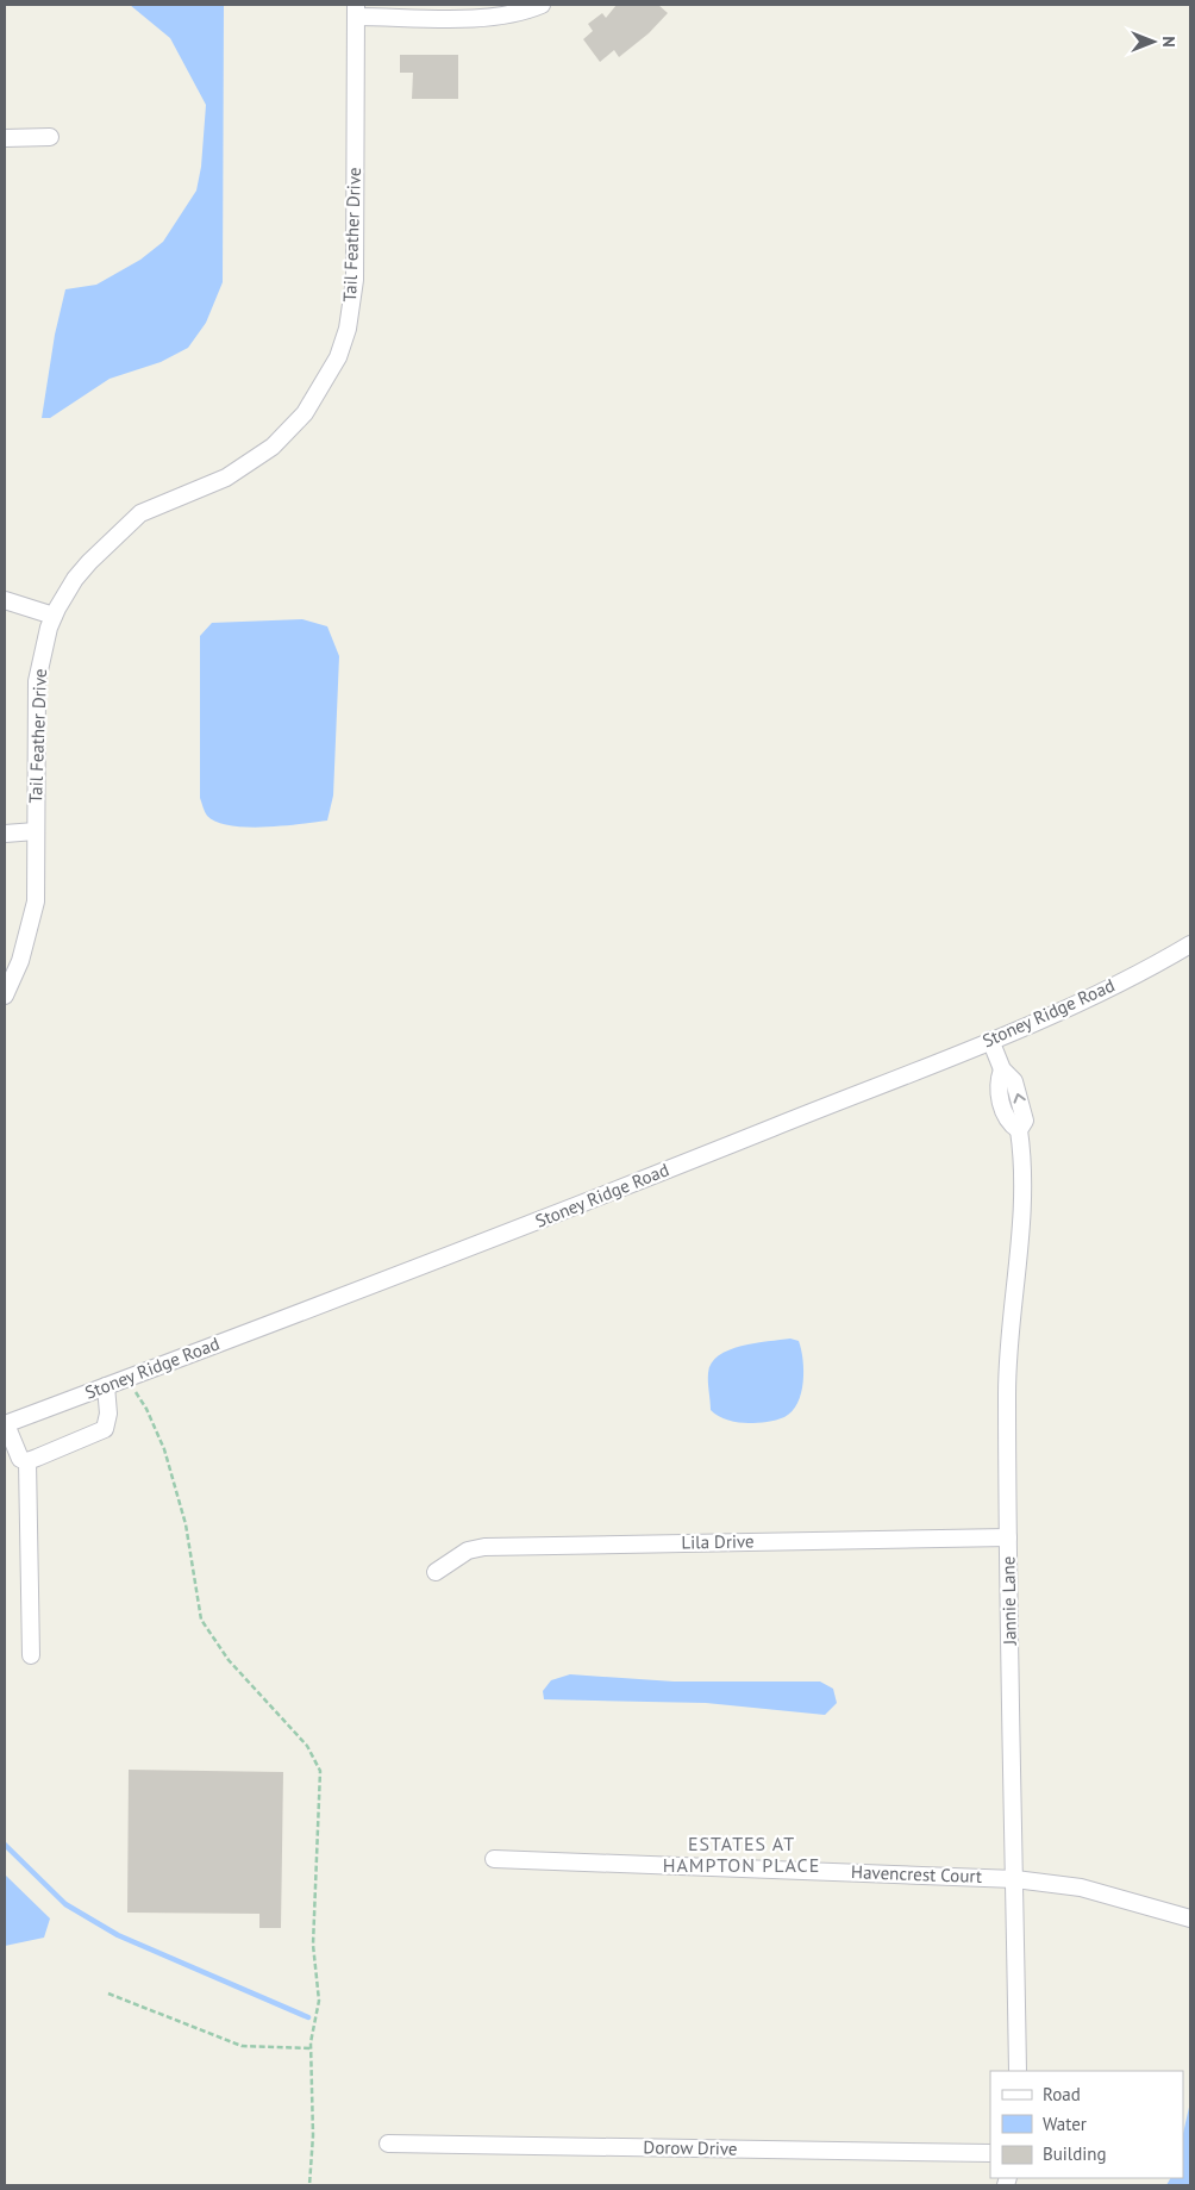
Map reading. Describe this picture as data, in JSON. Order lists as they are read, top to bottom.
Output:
{
  "streets": {
    "street": [
      "Tail Feather Drive",
      "Stoney Ridge Road",
      "Lila Drive",
      "Jannie Lane",
      "Havencrest Court",
      "Dorow Drive"
    ]
  },
  "crossings": [
    ["Stoney Ridge Road", "Jannie Lane"],
    ["Lila Drive", "Jannie Lane"],
    ["Jannie Lane", "Havencrest Court"]
  ],
  "districts": ["ESTATES AT HAMPTON PLACE"],
  "legend": ["Road", "Water", "Building"],
  "north": "right"
}
